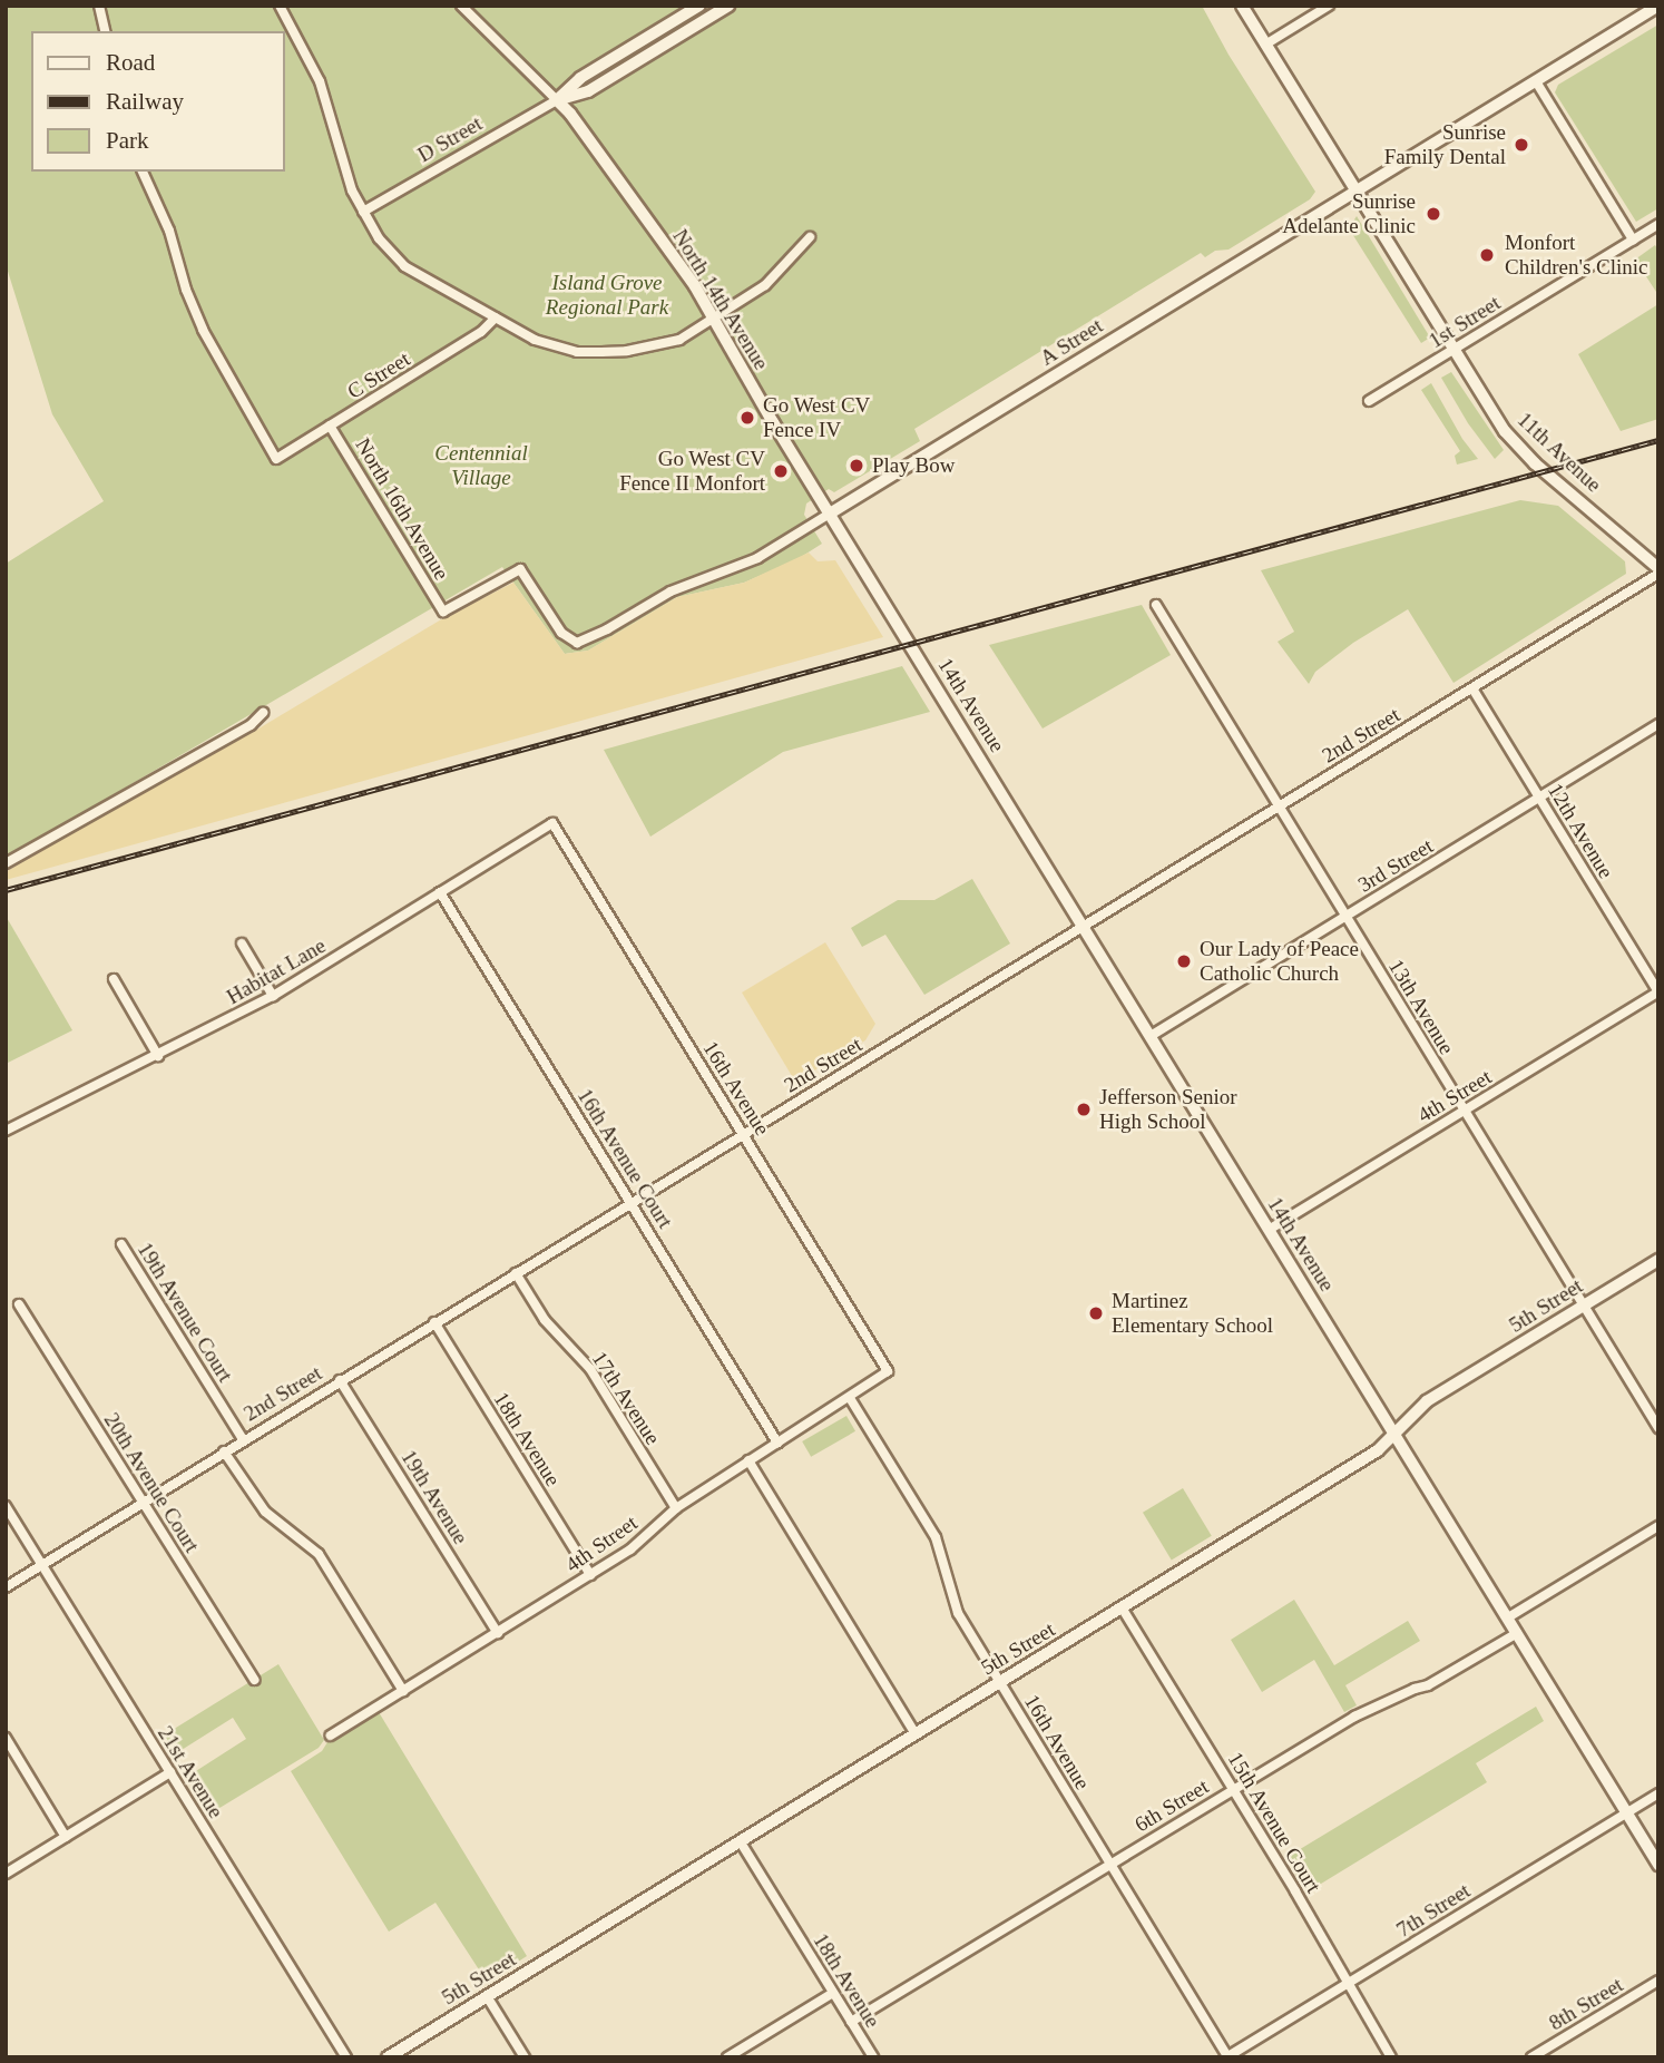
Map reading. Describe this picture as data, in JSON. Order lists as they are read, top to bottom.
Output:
{
  "streets": {
    "street": [
      "D Street",
      "North 14th Avenue",
      "1st Street",
      "A Street",
      "C Street",
      "11th Avenue",
      "North 16th Avenue",
      "14th Avenue",
      "2nd Street",
      "12th Avenue",
      "3rd Street",
      "Habitat Lane",
      "13th Avenue",
      "16th Avenue",
      "4th Street",
      "16th Avenue Court",
      "5th Street",
      "19th Avenue Court",
      "17th Avenue",
      "18th Avenue",
      "20th Avenue Court",
      "19th Avenue",
      "21st Avenue",
      "6th Street",
      "15th Avenue Court",
      "7th Street",
      "8th Street"
    ]
  },
  "crossings": [
    ["D Street", "North 14th Avenue"],
    ["North 14th Avenue", "A Street"],
    ["North 14th Avenue", "14th Avenue"],
    ["1st Street", "11th Avenue"],
    ["A Street", "11th Avenue"],
    ["A Street", "North 16th Avenue"],
    ["C Street", "North 16th Avenue"],
    ["11th Avenue", "2nd Street"],
    ["14th Avenue", "2nd Street"],
    ["14th Avenue", "3rd Street"],
    ["14th Avenue", "4th Street"],
    ["14th Avenue", "5th Street"],
    ["14th Avenue", "6th Street"],
    ["14th Avenue", "7th Street"],
    ["2nd Street", "12th Avenue"],
    ["2nd Street", "13th Avenue"],
    ["2nd Street", "16th Avenue"],
    ["2nd Street", "16th Avenue Court"],
    ["2nd Street", "19th Avenue Court"],
    ["2nd Street", "17th Avenue"],
    ["2nd Street", "18th Avenue"],
    ["2nd Street", "20th Avenue Court"],
    ["2nd Street", "19th Avenue"],
    ["2nd Street", "21st Avenue"],
    ["12th Avenue", "3rd Street"],
    ["12th Avenue", "4th Street"],
    ["3rd Street", "13th Avenue"],
    ["Habitat Lane", "16th Avenue"],
    ["Habitat Lane", "16th Avenue Court"],
    ["13th Avenue", "4th Street"],
    ["13th Avenue", "5th Street"],
    ["16th Avenue", "4th Street"],
    ["16th Avenue", "5th Street"],
    ["16th Avenue", "6th Street"],
    ["16th Avenue", "7th Street"],
    ["4th Street", "16th Avenue Court"],
    ["4th Street", "17th Avenue"],
    ["4th Street", "18th Avenue"],
    ["4th Street", "19th Avenue"],
    ["5th Street", "18th Avenue"],
    ["5th Street", "15th Avenue Court"],
    ["18th Avenue", "6th Street"],
    ["6th Street", "15th Avenue Court"],
    ["15th Avenue Court", "7th Street"]
  ],
  "parks": ["Island Grove Regional Park", "Centennial Village"],
  "places": [
    "Sunrise Family Dental",
    "Sunrise Adelante Clinic",
    "Monfort Children's Clinic",
    "Go West CV Fence IV",
    "Play Bow",
    "Go West CV Fence II Monfort",
    "Our Lady of Peace Catholic Church",
    "Jefferson Senior High School",
    "Martinez Elementary School"
  ],
  "legend": ["Road", "Railway", "Park"]
}
